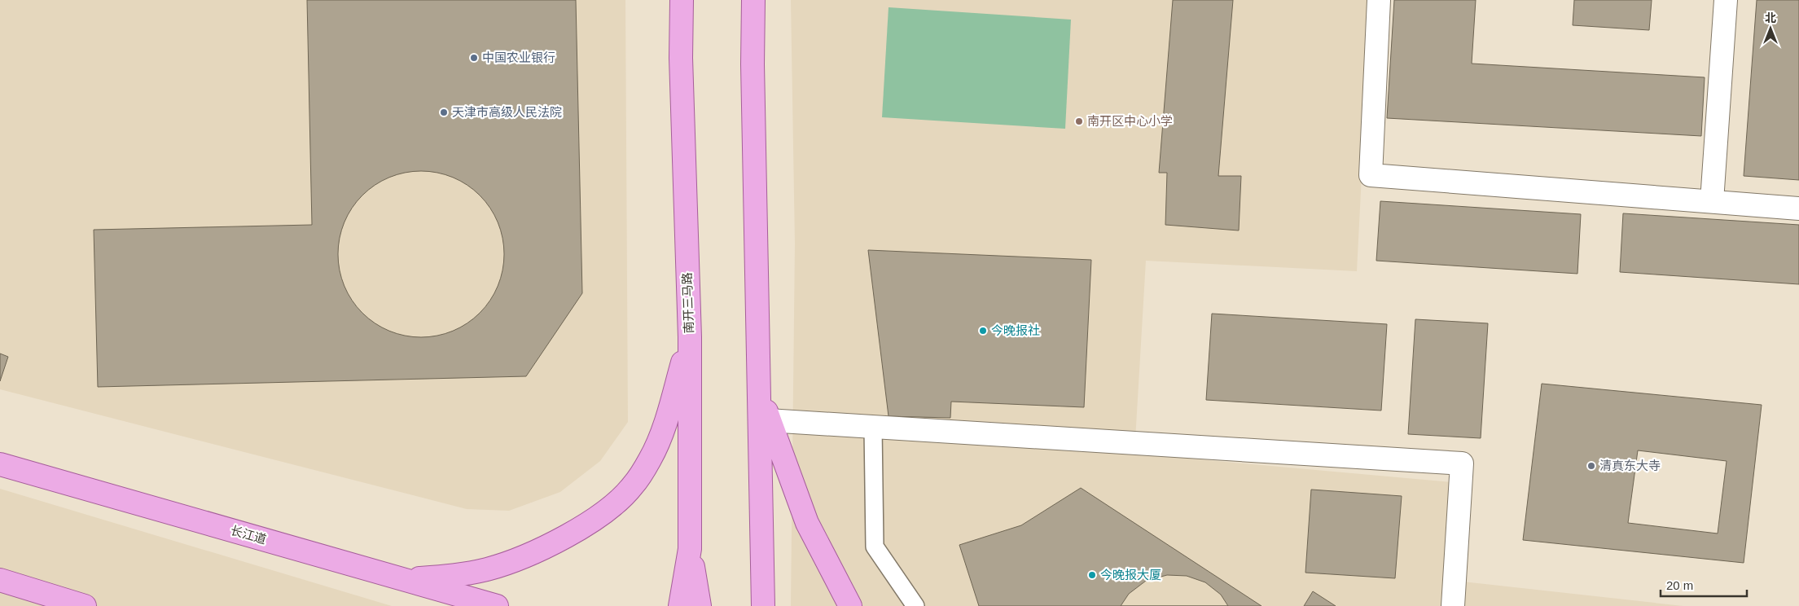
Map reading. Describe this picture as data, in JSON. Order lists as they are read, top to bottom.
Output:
{
  "streets": {
    "main road": ["南开三马路", "长江道"]
  },
  "places": [
    "中国农业银行",
    "天津市高级人民法院",
    "南开区中心小学",
    "今晚报社",
    "清真东大寺",
    "今晚报大厦"
  ],
  "scale_bar": "20 m",
  "north": "top"
}
